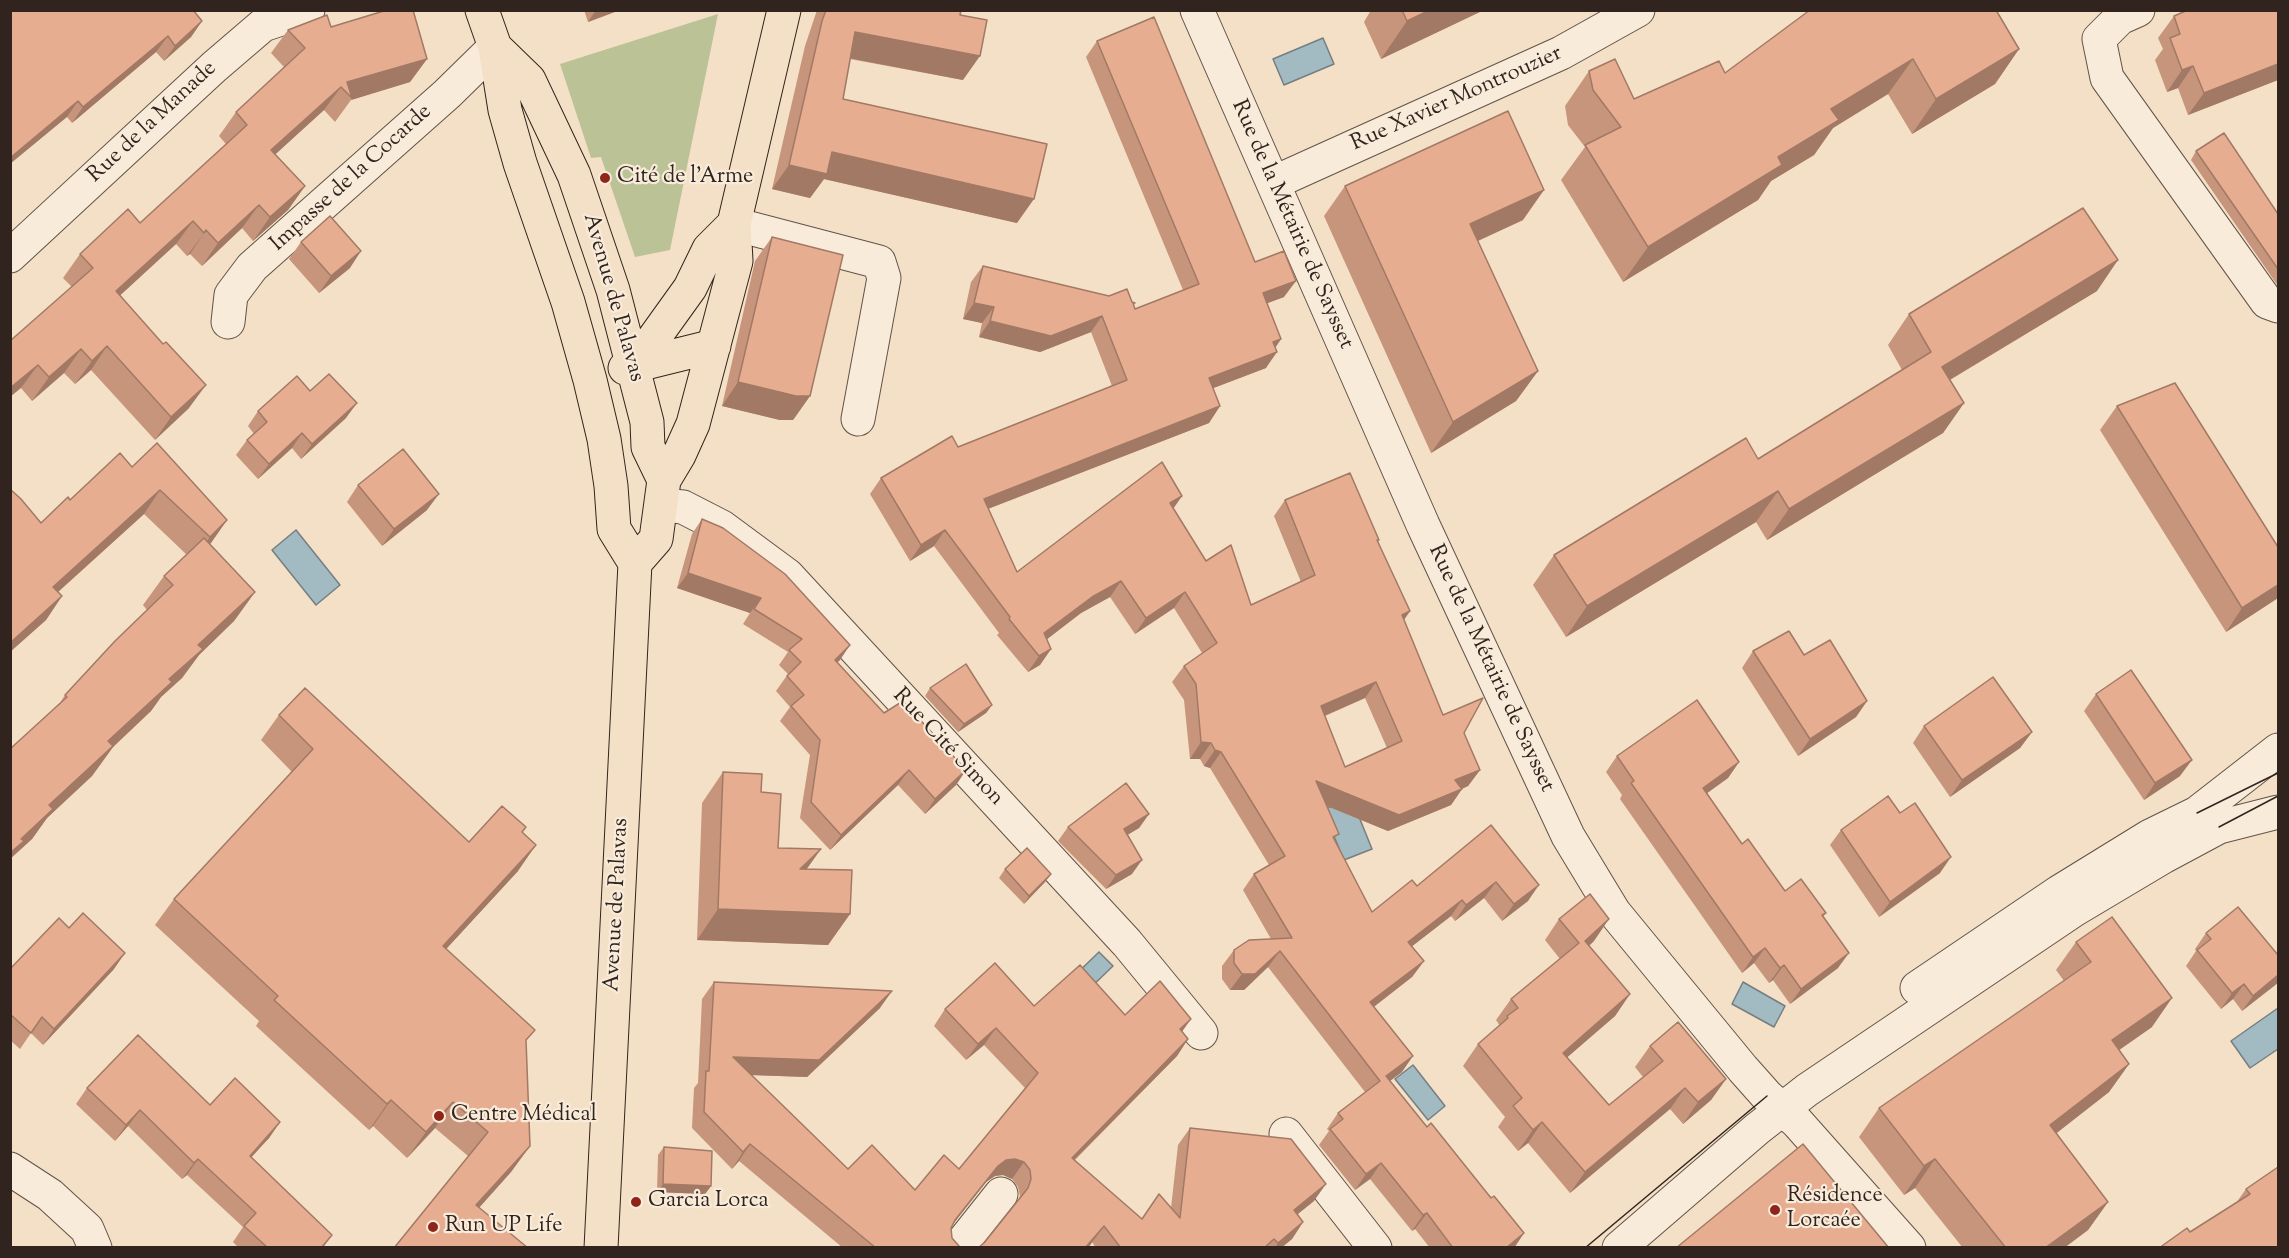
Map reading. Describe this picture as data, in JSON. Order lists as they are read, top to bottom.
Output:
{
  "streets": {
    "main road": ["Avenue de Palavas"],
    "street": [
      "Rue Xavier Montrouzier",
      "Rue de la Manade",
      "Impasse de la Cocarde",
      "Rue de la Métairie de Saysset",
      "Rue Cité Simon"
    ]
  },
  "crossings": [
    ["Rue Xavier Montrouzier", "Rue de la Métairie de Saysset"],
    ["Impasse de la Cocarde", "Avenue de Palavas"],
    ["Avenue de Palavas", "Rue Cité Simon"]
  ],
  "places": [
    "Cité de l'Arme",
    "Centre Médical",
    "Garcia Lorca",
    "Résidence Lorcaée",
    "Run UP Life"
  ]
}
